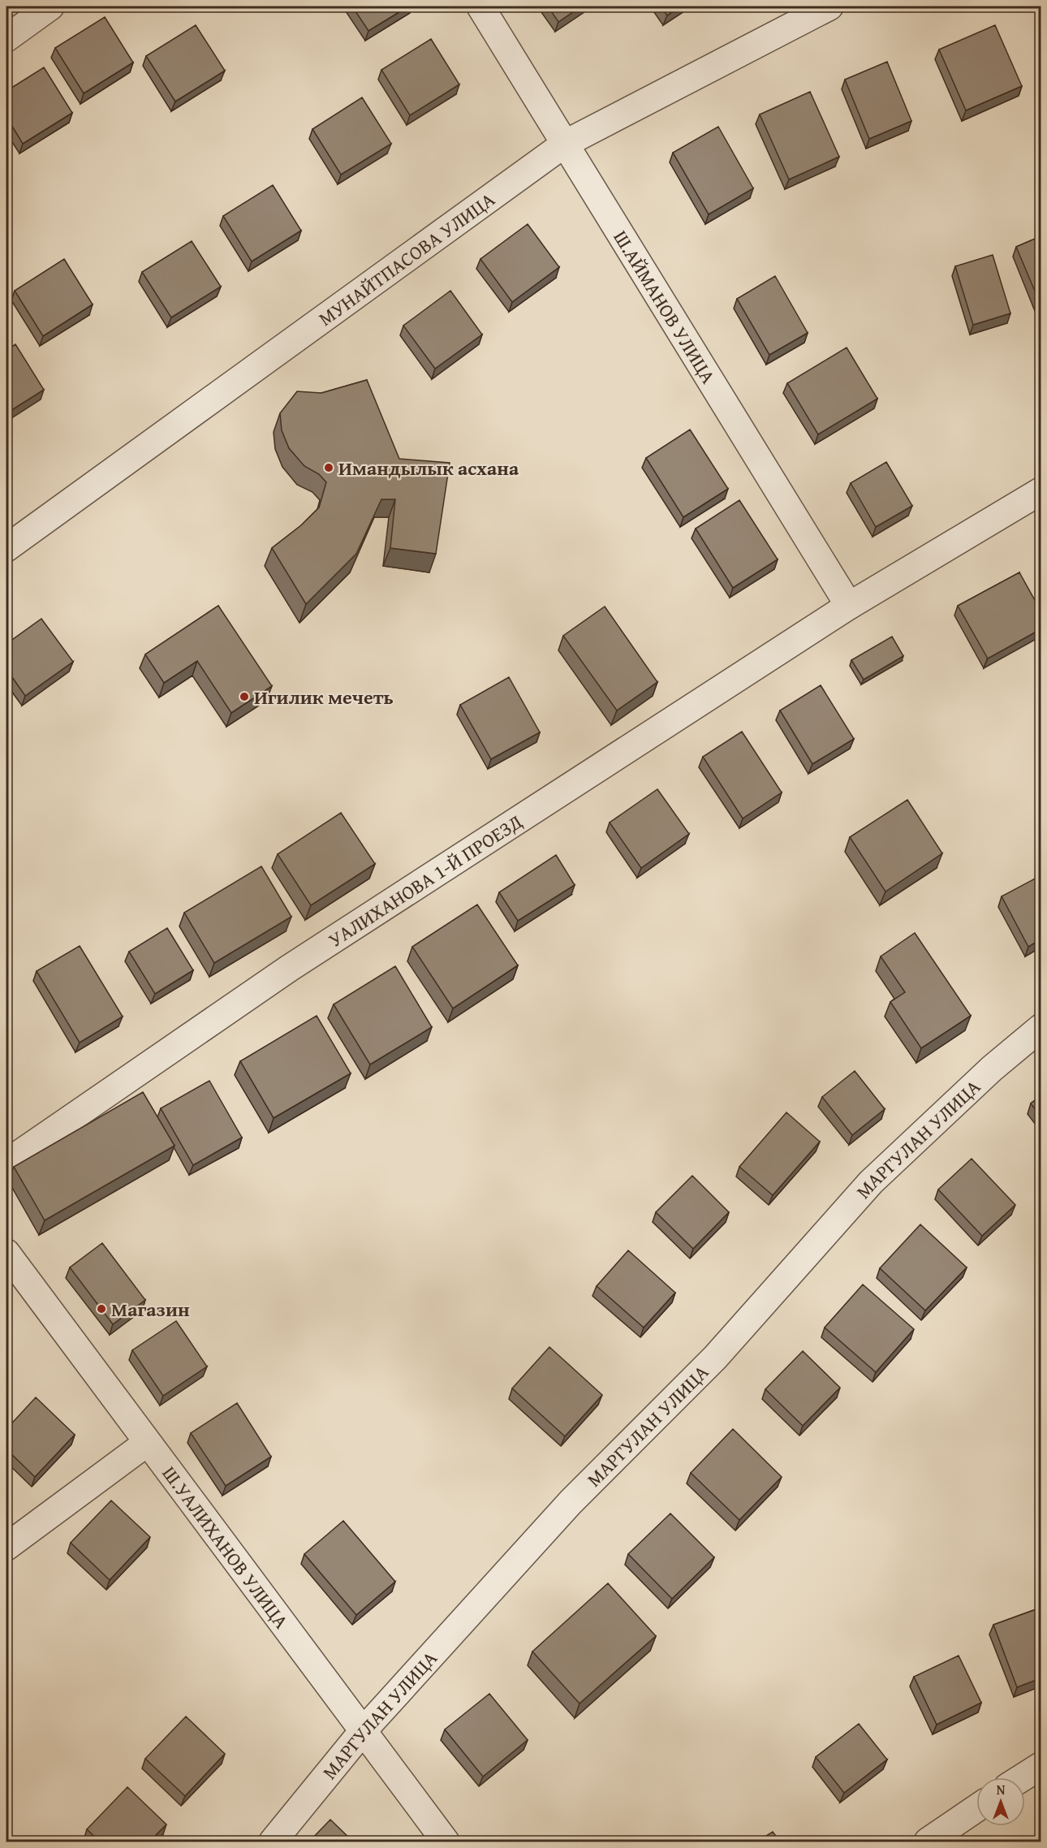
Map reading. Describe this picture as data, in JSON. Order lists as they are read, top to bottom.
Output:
{
  "streets": {
    "street": [
      "МУНАЙТПАСОВА УЛИЦА",
      "Ш.АЙМАНОВ УЛИЦА",
      "УАЛИХАНОВА 1-Й ПРОЕЗД",
      "МАРГУЛАН УЛИЦА",
      "Ш.УАЛИХАНОВ УЛИЦА"
    ]
  },
  "crossings": [
    ["МУНАЙТПАСОВА УЛИЦА", "Ш.АЙМАНОВ УЛИЦА"],
    ["Ш.АЙМАНОВ УЛИЦА", "УАЛИХАНОВА 1-Й ПРОЕЗД"],
    ["МАРГУЛАН УЛИЦА", "Ш.УАЛИХАНОВ УЛИЦА"]
  ],
  "places": ["Имандылык асхана", "Игилик мечеть", "Магазин"],
  "north": "top"
}
